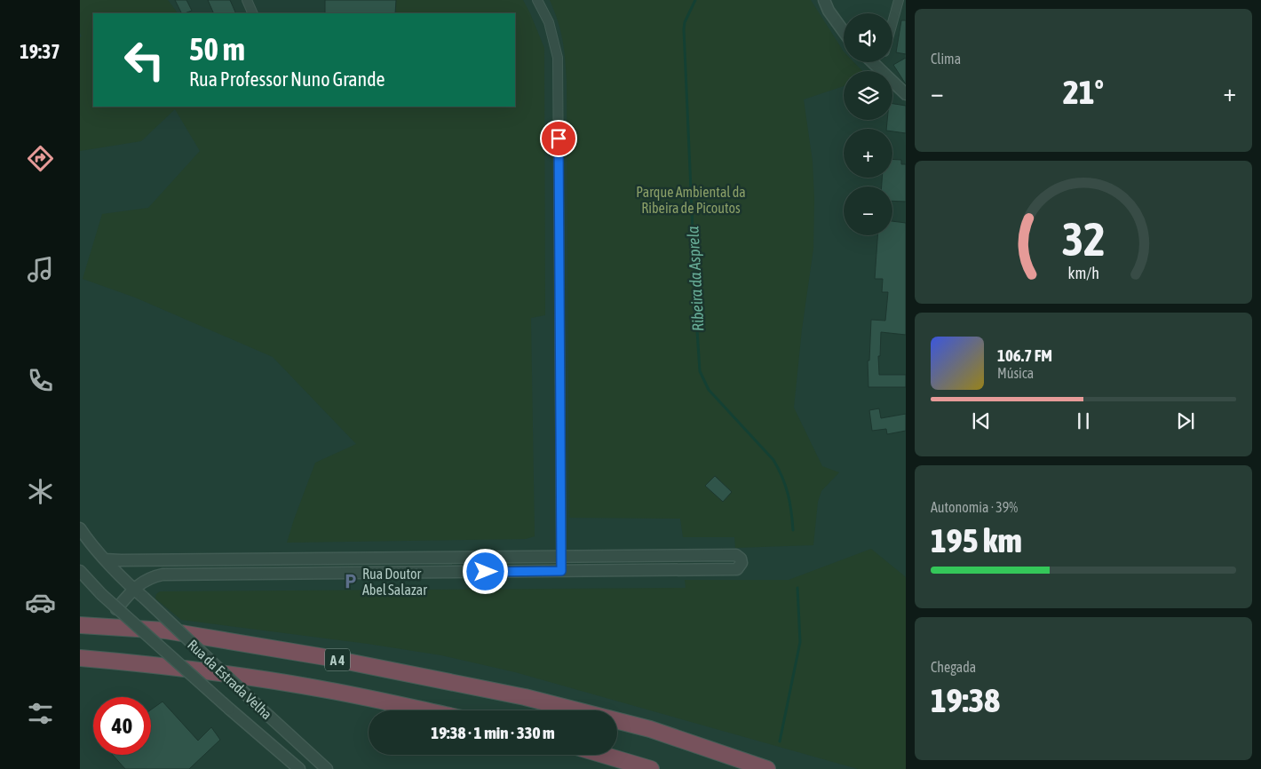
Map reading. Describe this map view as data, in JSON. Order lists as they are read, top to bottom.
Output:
{
  "streets": {
    "highway": ["A 4"],
    "street": ["Rua da Estrada Velha"]
  },
  "water": ["Ribeira da Asprela"],
  "parks": ["Parque Ambiental da Ribeira de Picoutos"],
  "places": {
    "parking": ["Rua Doutor Abel Salazar"]
  },
  "page": {
    "tabs": "19:37",
    "tile": [
      "Clima",
      ["Autonomia · 39%", "195 km"],
      ["Chegada", "19:38"]
    ],
    "map_buttons": ["+", "−"],
    "turn": ["50 m", "Rua Professor Nuno Grande"],
    "heat": ["−", "21°", "+"],
    "song": ["106.7 FM", "Música"],
    "limit": "40",
    "trip": "19:38 · 1 min · 330 m",
    "gauge": ["32", "km/h"]
  }
}
